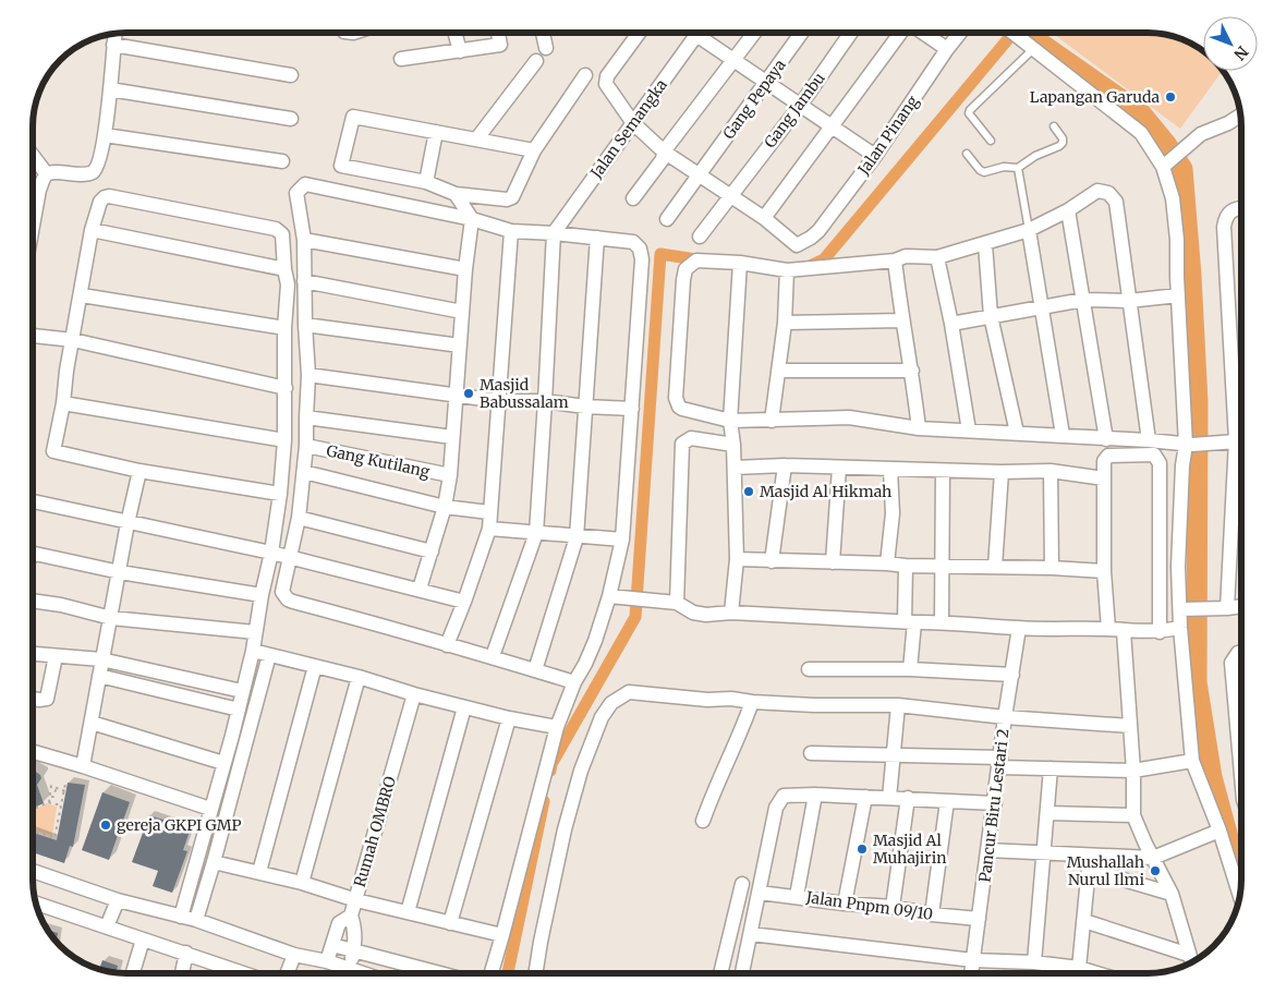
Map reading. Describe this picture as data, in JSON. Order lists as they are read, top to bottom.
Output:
{
  "streets": {
    "street": [
      "Gang Pepaya",
      "Gang Jambu",
      "Jalan Semangka",
      "Jalan Pinang",
      "Gang Kutilang",
      "Pancur Biru Lestari 2",
      "Rumah OMBRO",
      "Jalan Pnpm 09/10"
    ]
  },
  "crossings": [
    ["Pancur Biru Lestari 2", "Jalan Pnpm 09/10"]
  ],
  "places": [
    "Lapangan Garuda",
    "Masjid Babussalam",
    "Masjid Al Hikmah",
    "gereja GKPI GMP",
    "Masjid Al Muhajirin",
    "Mushallah Nurul Ilmi"
  ],
  "north": "bottom right"
}
